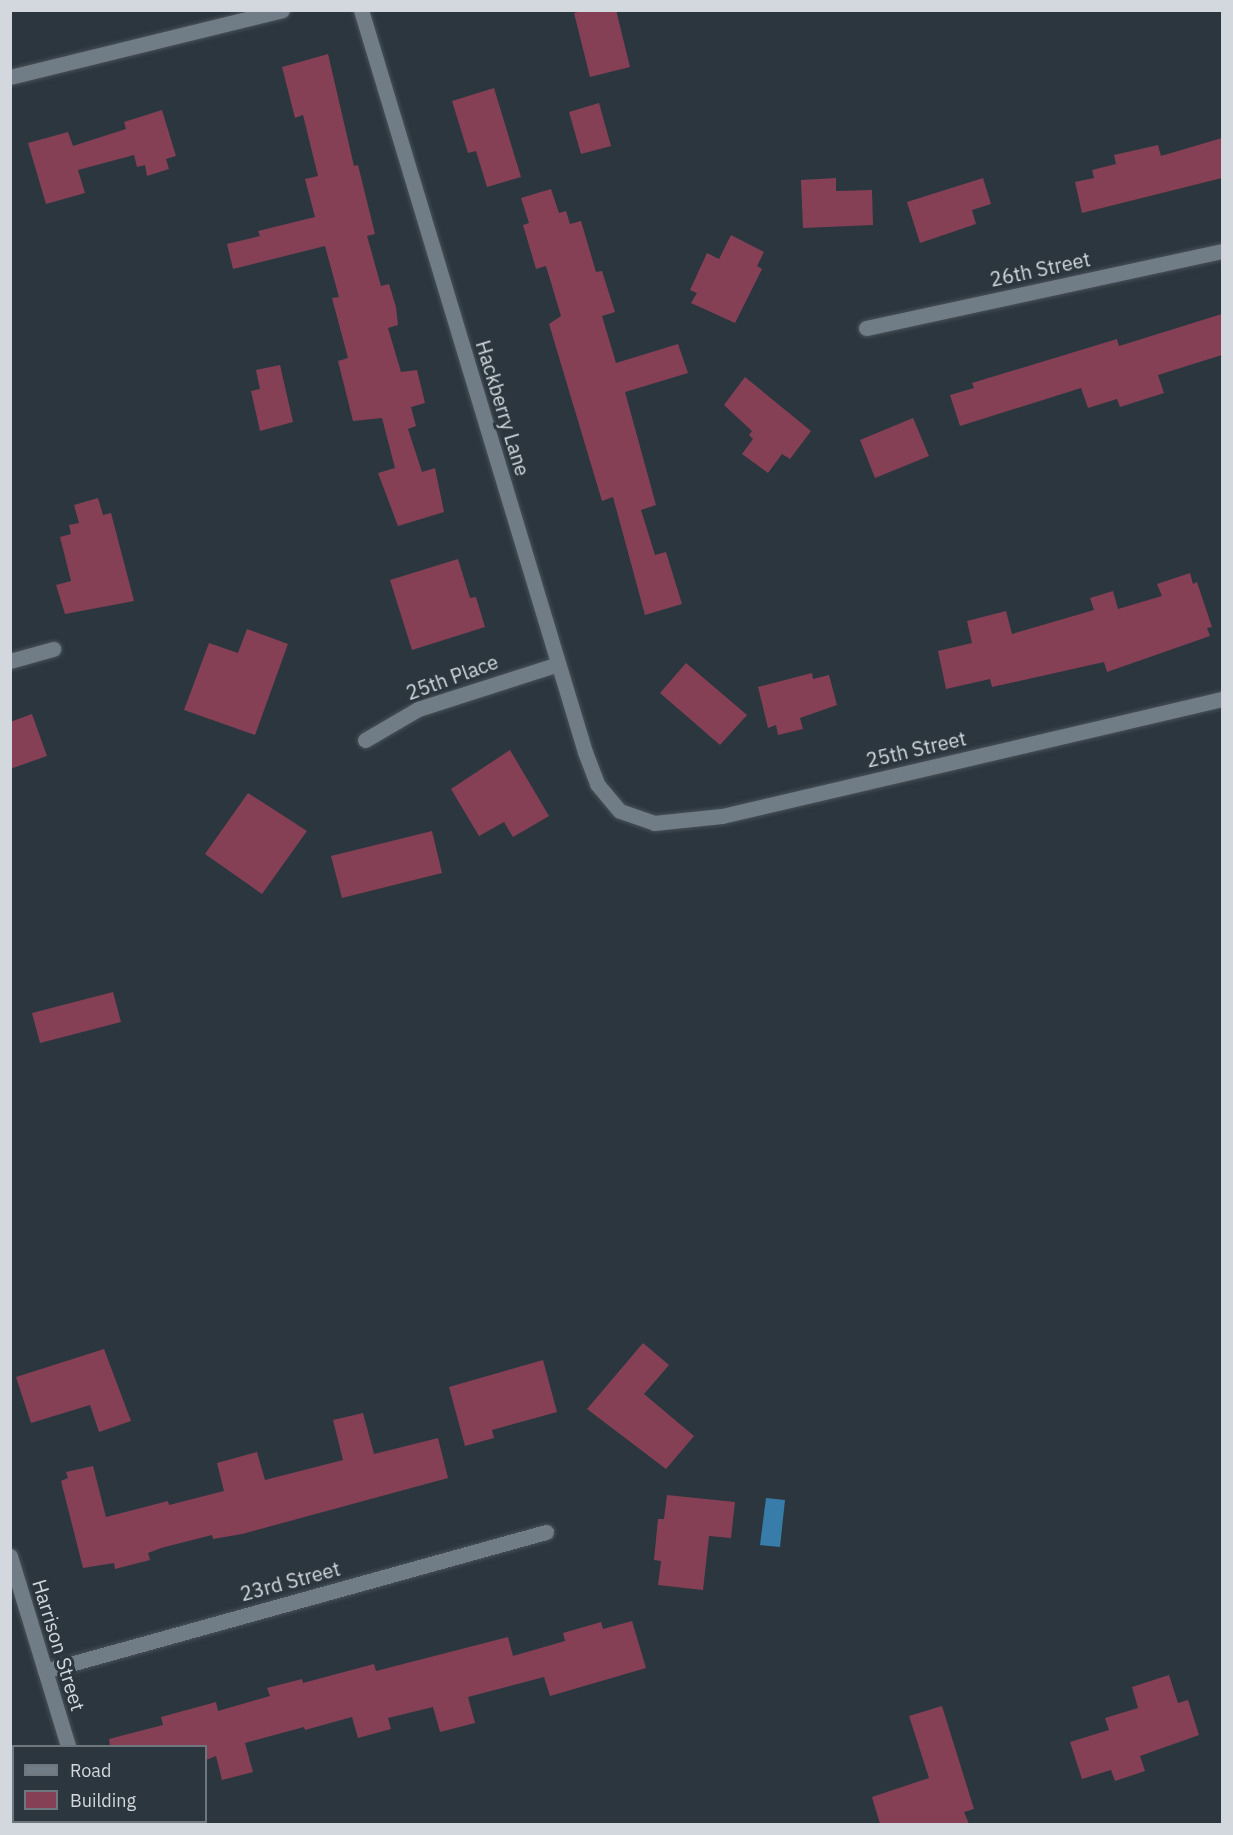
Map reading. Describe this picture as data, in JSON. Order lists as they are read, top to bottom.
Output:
{
  "streets": {
    "street": [
      "26th Street",
      "Hackberry Lane",
      "25th Place",
      "25th Street",
      "23rd Street",
      "Harrison Street"
    ]
  },
  "crossings": [
    ["Hackberry Lane", "25th Place"],
    ["Hackberry Lane", "25th Street"],
    ["23rd Street", "Harrison Street"]
  ],
  "legend": ["Road", "Building"]
}
